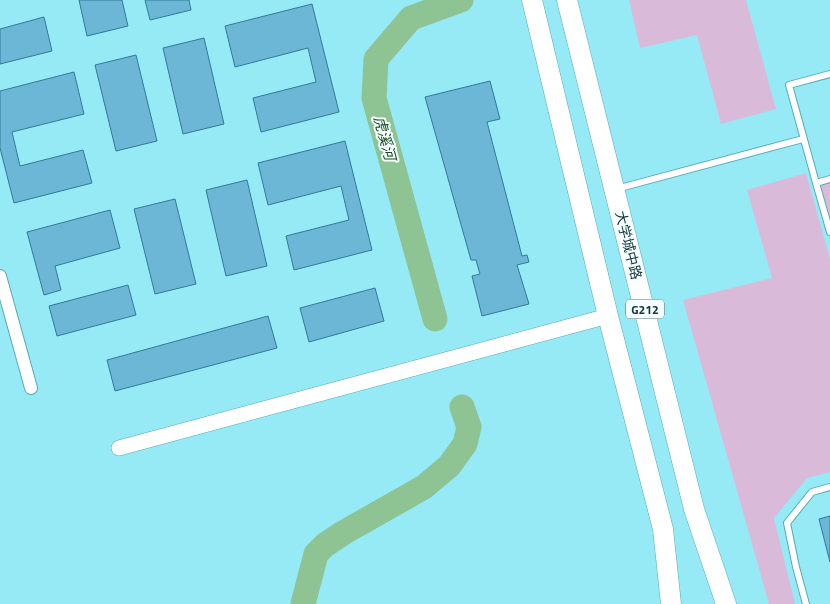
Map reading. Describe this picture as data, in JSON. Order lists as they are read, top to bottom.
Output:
{
  "streets": {
    "highway": ["大学城中路", "G212"]
  },
  "water": ["虎溪河"]
}
